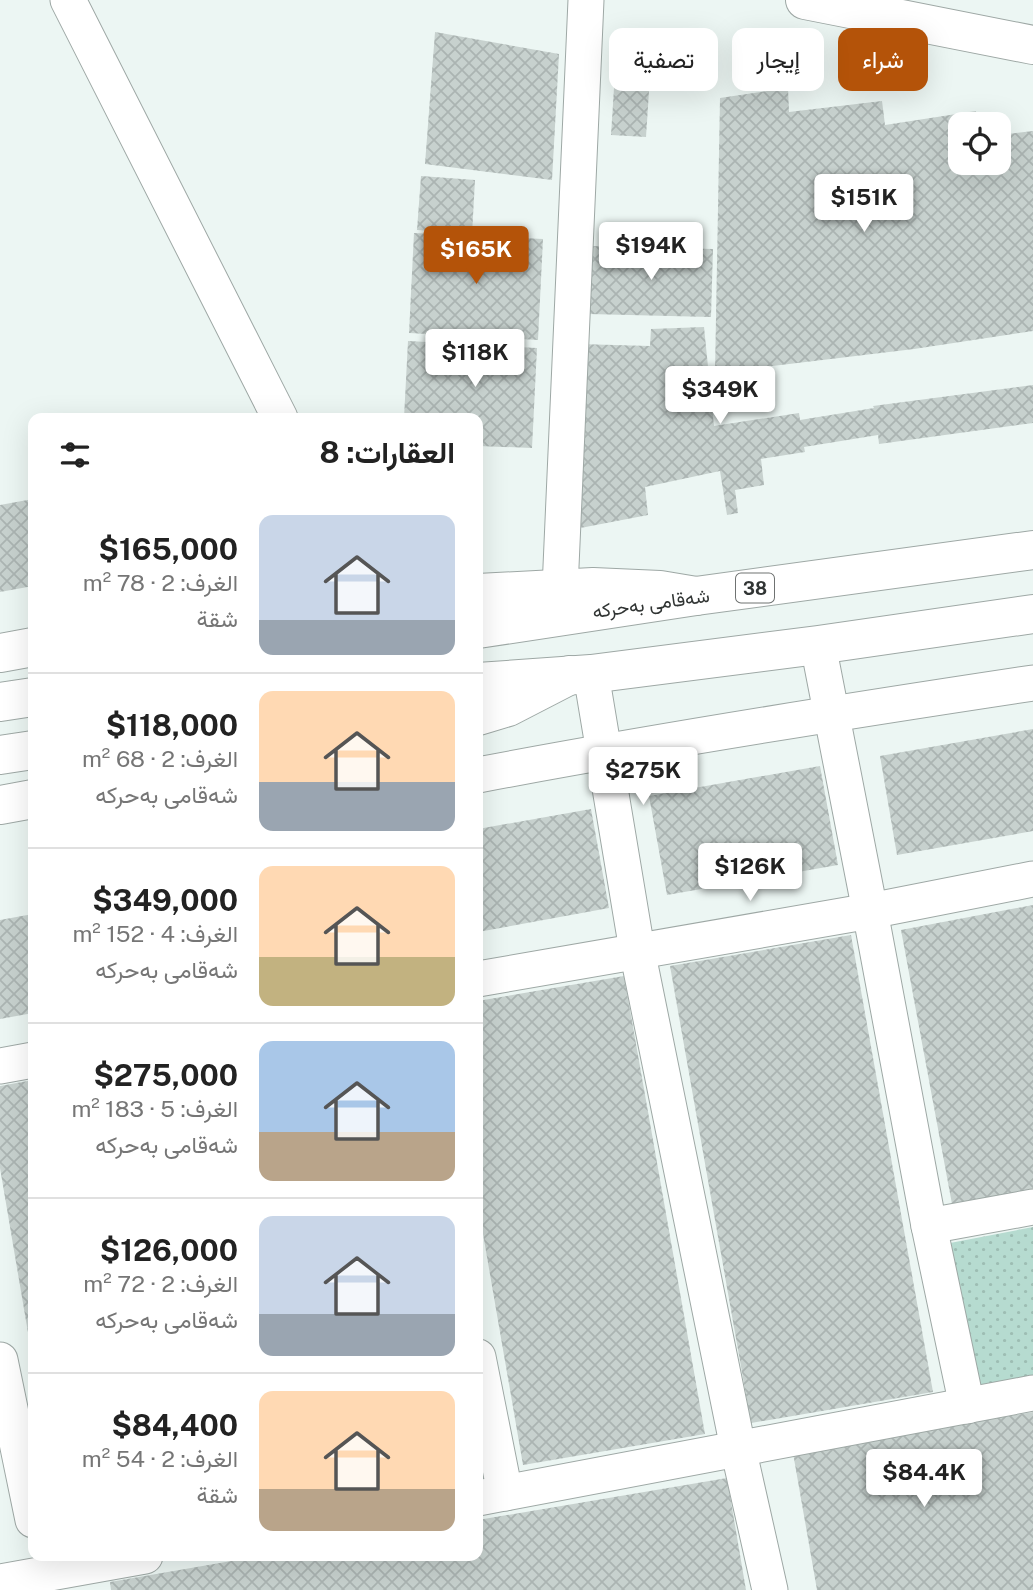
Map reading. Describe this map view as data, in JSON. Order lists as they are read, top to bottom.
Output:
{
  "streets": {
    "main road": ["38", "شەقامی بەحرکە"]
  },
  "page": {
    "chip": ["شراء", "إيجار", "تصفية"],
    "price": [
      "$151K",
      "$194K",
      "$165K",
      "$118K",
      "$349K",
      "$275K",
      "$126K",
      "$84.4K"
    ],
    "heading": "العقارات: 8",
    "list": [
      {
        "name": "$165,000",
        "note": "الغرف: 2 · 78 m² · شقة"
      },
      {
        "name": "$118,000",
        "note": "الغرف: 2 · 68 m² · شەقامی بەحرکە"
      },
      {
        "name": "$349,000",
        "note": "الغرف: 4 · 152 m² · شەقامی بەحرکە"
      },
      {
        "name": "$275,000",
        "note": "الغرف: 5 · 183 m² · شەقامی بەحرکە"
      },
      {
        "name": "$126,000",
        "note": "الغرف: 2 · 72 m² · شەقامی بەحرکە"
      },
      {
        "name": "$84,400",
        "note": "الغرف: 2 · 54 m² · شقة"
      }
    ]
  }
}
